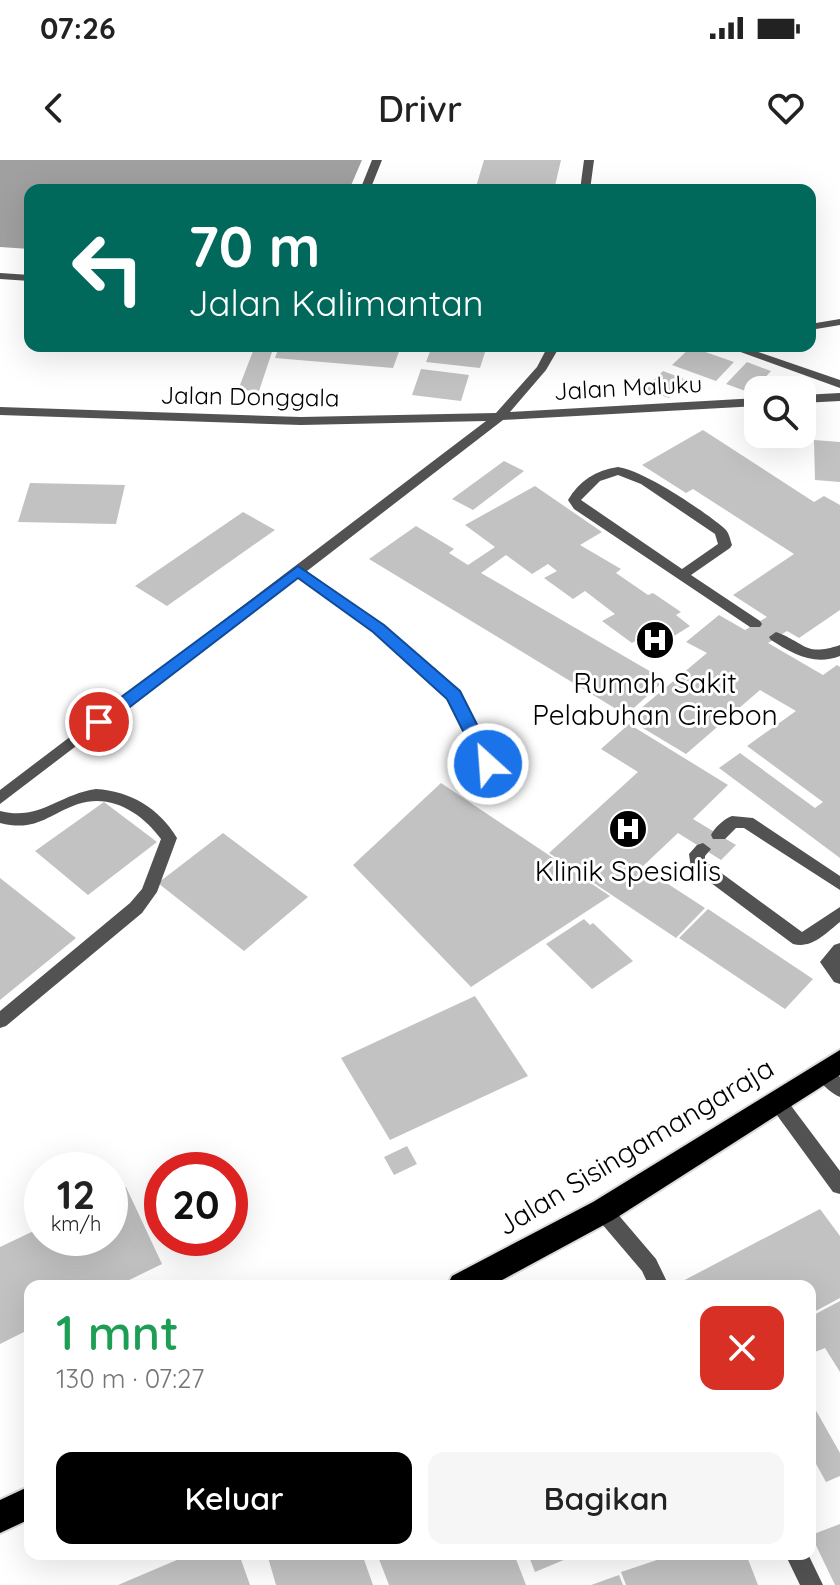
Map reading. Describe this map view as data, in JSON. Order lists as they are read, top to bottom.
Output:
{
  "streets": {
    "highway": ["Jalan Sisingamangaraja"],
    "street": ["Jalan Maluku", "Jalan Donggala"]
  },
  "crossings": [
    ["Jalan Maluku", "Jalan Donggala"]
  ],
  "places": {
    "hospital": ["Rumah Sakit Pelabuhan Cirebon", "Klinik Spesialis"]
  },
  "page": {
    "status": "07:26",
    "header": "Drivr",
    "turn": ["70 m", "Jalan Kalimantan"],
    "speed": "12 km/h",
    "limit": "20",
    "heading": ["1 mnt", "130 m · 07:27"],
    "buttons": ["Keluar", "Bagikan"]
  }
}
